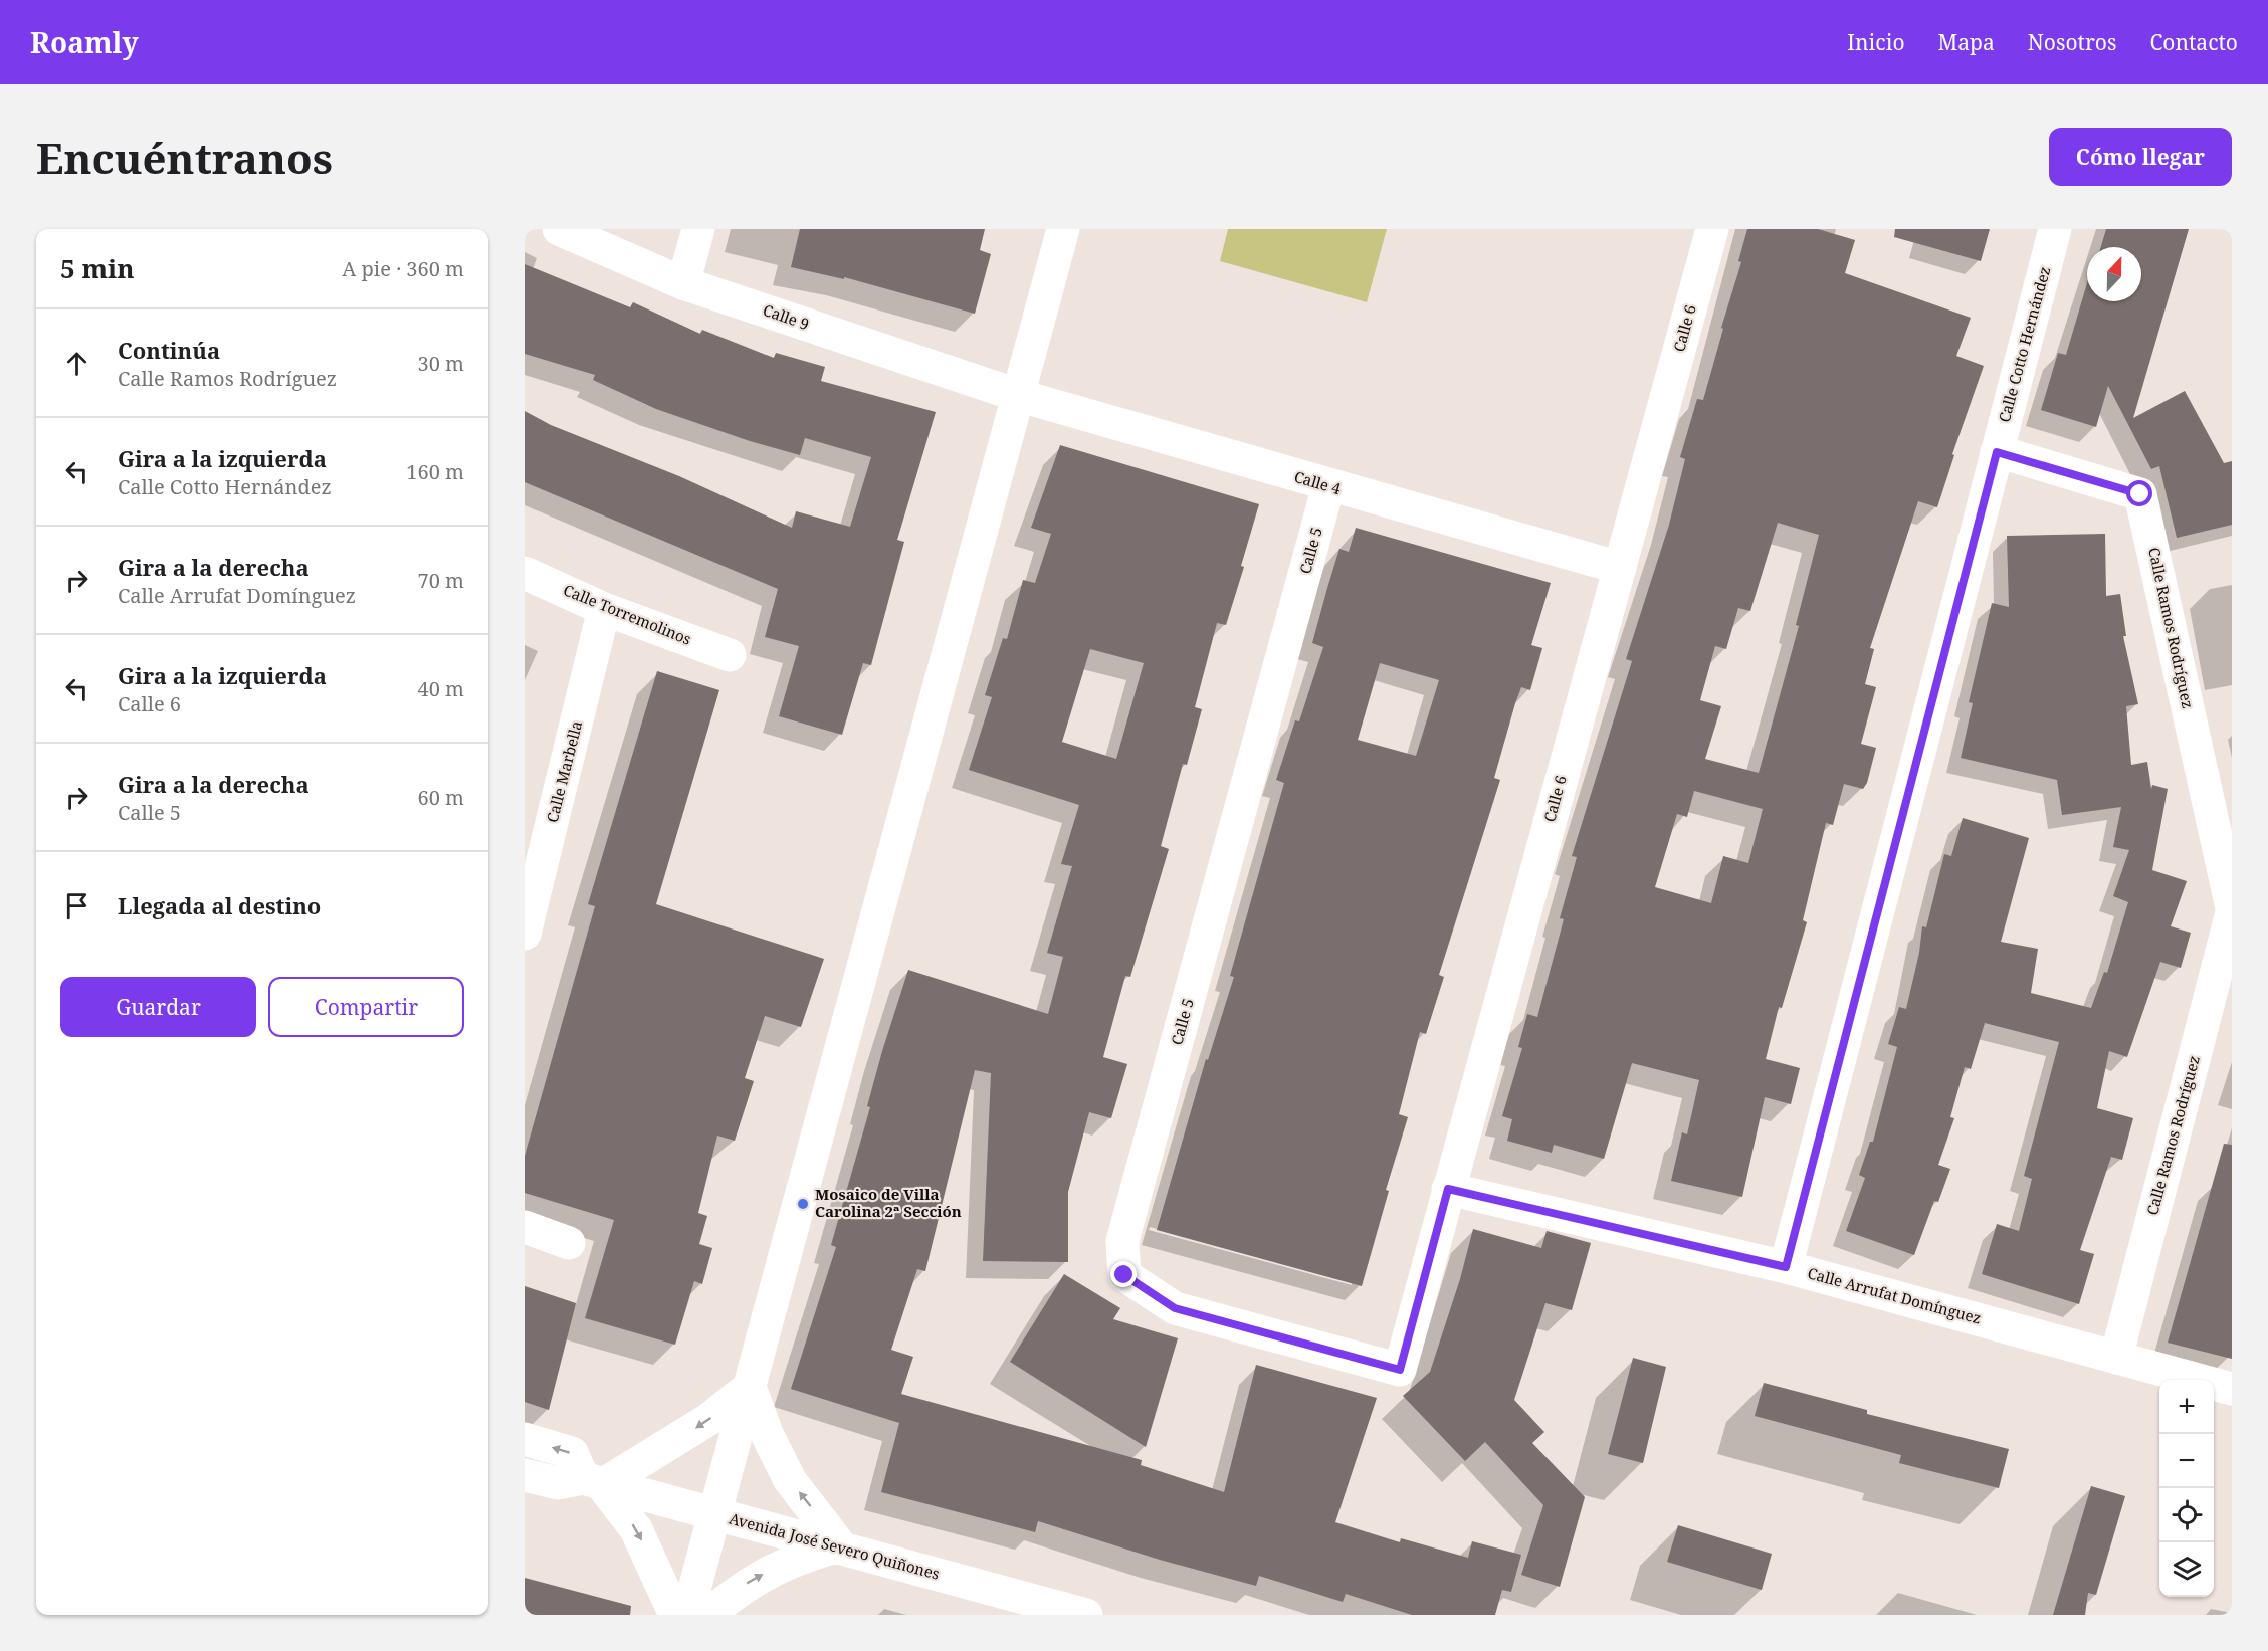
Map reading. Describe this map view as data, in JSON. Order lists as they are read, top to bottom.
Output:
{
  "streets": {
    "street": [
      "Calle 9",
      "Calle 6",
      "Calle Cotto Hernández",
      "Calle 4",
      "Calle 5",
      "Calle Torremolinos",
      "Calle Ramos Rodríguez",
      "Calle Marbella",
      "Calle Arrufat Domínguez",
      "Avenida José Severo Quiñones"
    ]
  },
  "crossings": [
    ["Calle 9", "Calle 4"],
    ["Calle 6", "Calle 4"],
    ["Calle 6", "Calle 5"],
    ["Calle 6", "Calle Arrufat Domínguez"],
    ["Calle Cotto Hernández", "Calle Ramos Rodríguez"],
    ["Calle Cotto Hernández", "Calle Arrufat Domínguez"],
    ["Calle 4", "Calle 5"],
    ["Calle Torremolinos", "Calle Marbella"],
    ["Calle Ramos Rodríguez", "Calle Arrufat Domínguez"]
  ],
  "places": ["Mosaico de Villa Carolina 2ª Sección"],
  "north": "top",
  "page": {
    "header": "Roamly",
    "nav": [
      "Inicio",
      "Mapa",
      "Nosotros",
      "Contacto"
    ],
    "buttons": [
      "Cómo llegar",
      ["Guardar", "Compartir"]
    ],
    "title": "Encuéntranos",
    "heading": ["5 min", "A pie · 360 m"],
    "list": [
      ["Continúa", "Calle Ramos Rodríguez", "30 m"],
      ["Gira a la izquierda", "Calle Cotto Hernández", "160 m"],
      ["Gira a la derecha", "Calle Arrufat Domínguez", "70 m"],
      ["Gira a la izquierda", "Calle 6", "40 m"],
      ["Gira a la derecha", "Calle 5", "60 m"],
      "Llegada al destino"
    ],
    "map_buttons": ["+", "−"]
  }
}
